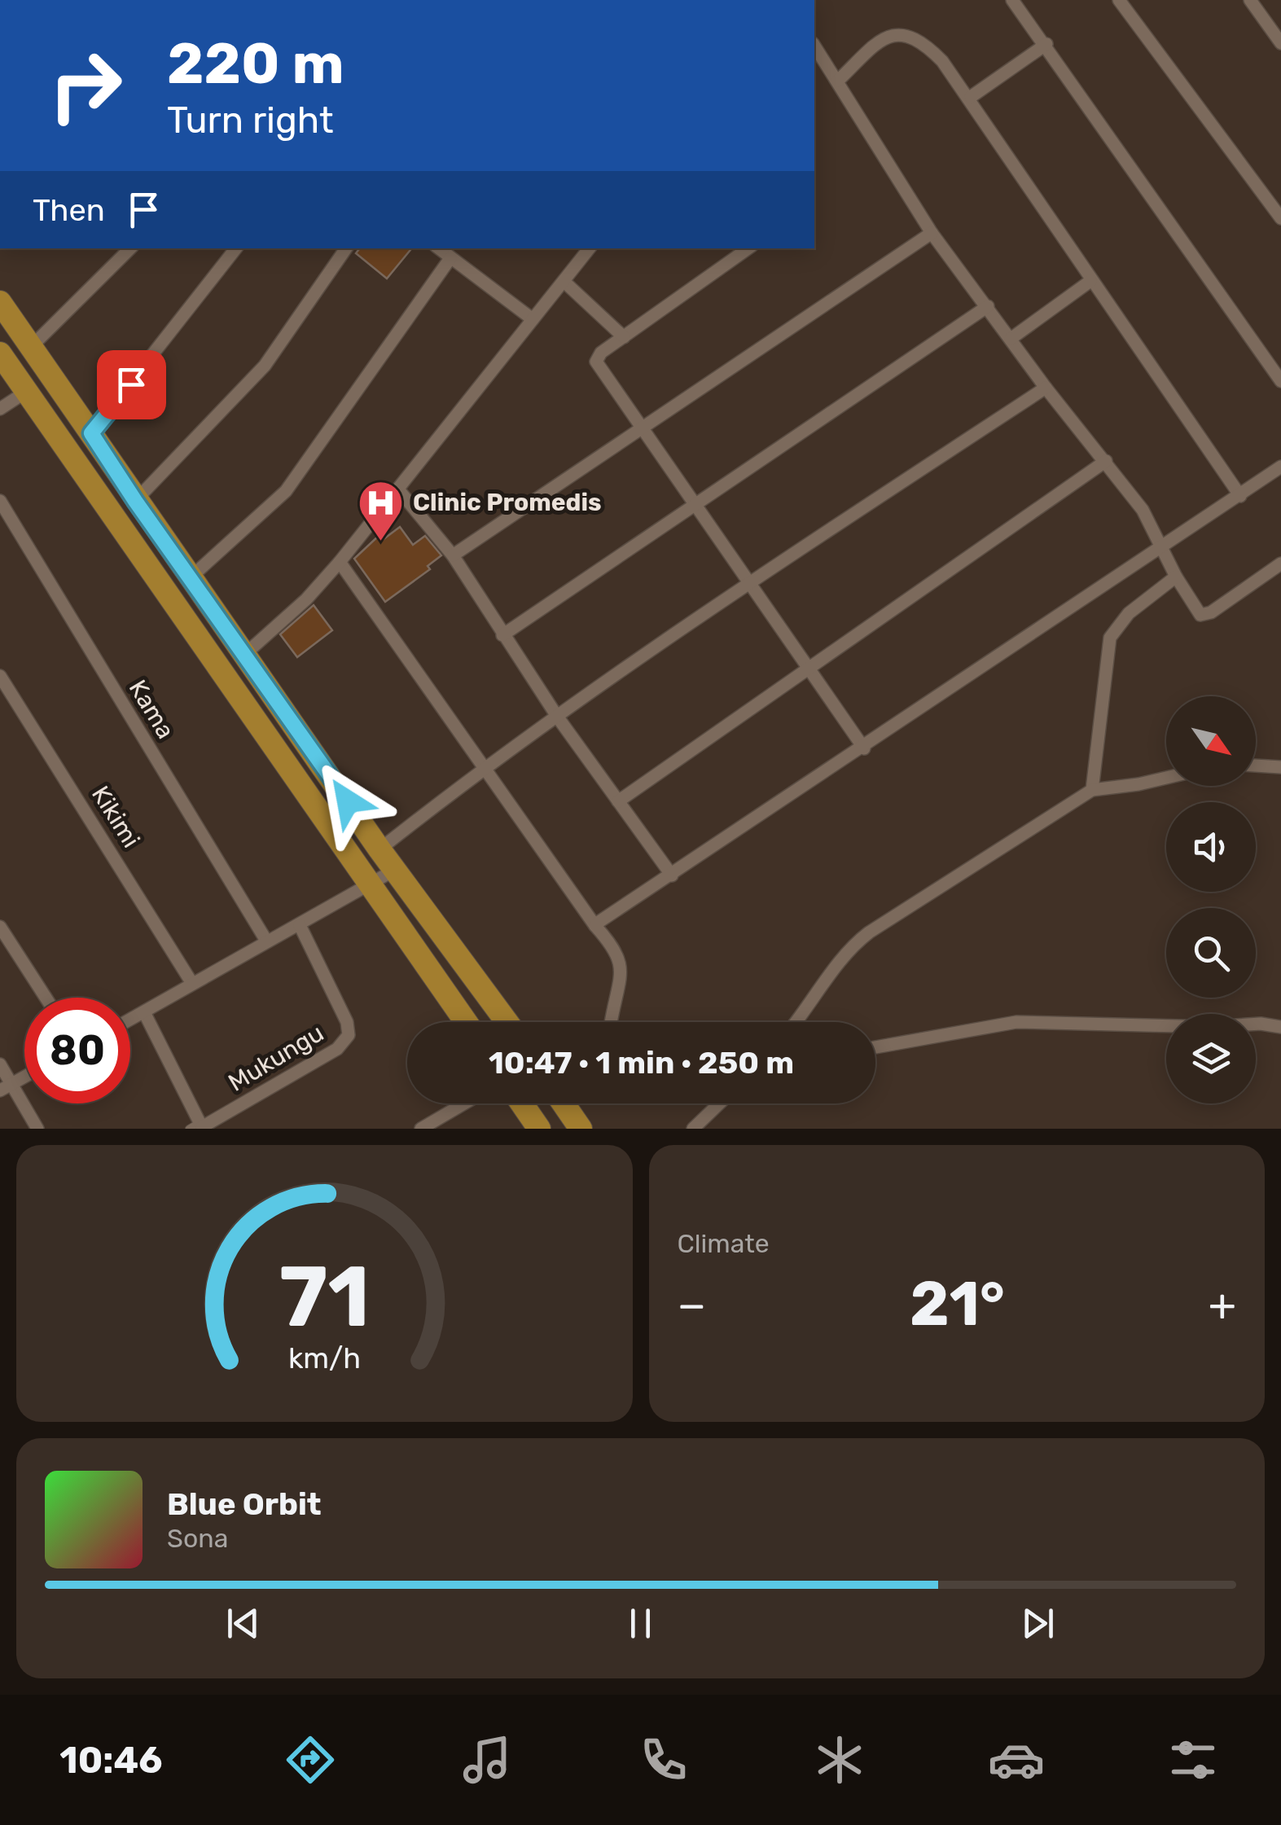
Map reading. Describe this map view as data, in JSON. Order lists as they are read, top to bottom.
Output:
{
  "streets": {
    "street": ["Kama", "Kikimi", "Mukungu"]
  },
  "places": {
    "hospital": ["Clinic Promedis"]
  },
  "north": "bottom right",
  "page": {
    "turn": ["220 m", "Turn right"],
    "then": "Then",
    "limit": "80",
    "trip": "10:47 · 1 min · 250 m",
    "tile": "Climate",
    "heat": ["−", "21°", "+"],
    "song": ["Blue Orbit", "Sona"],
    "tabs": "10:46",
    "gauge": ["71", "km/h"]
  }
}
